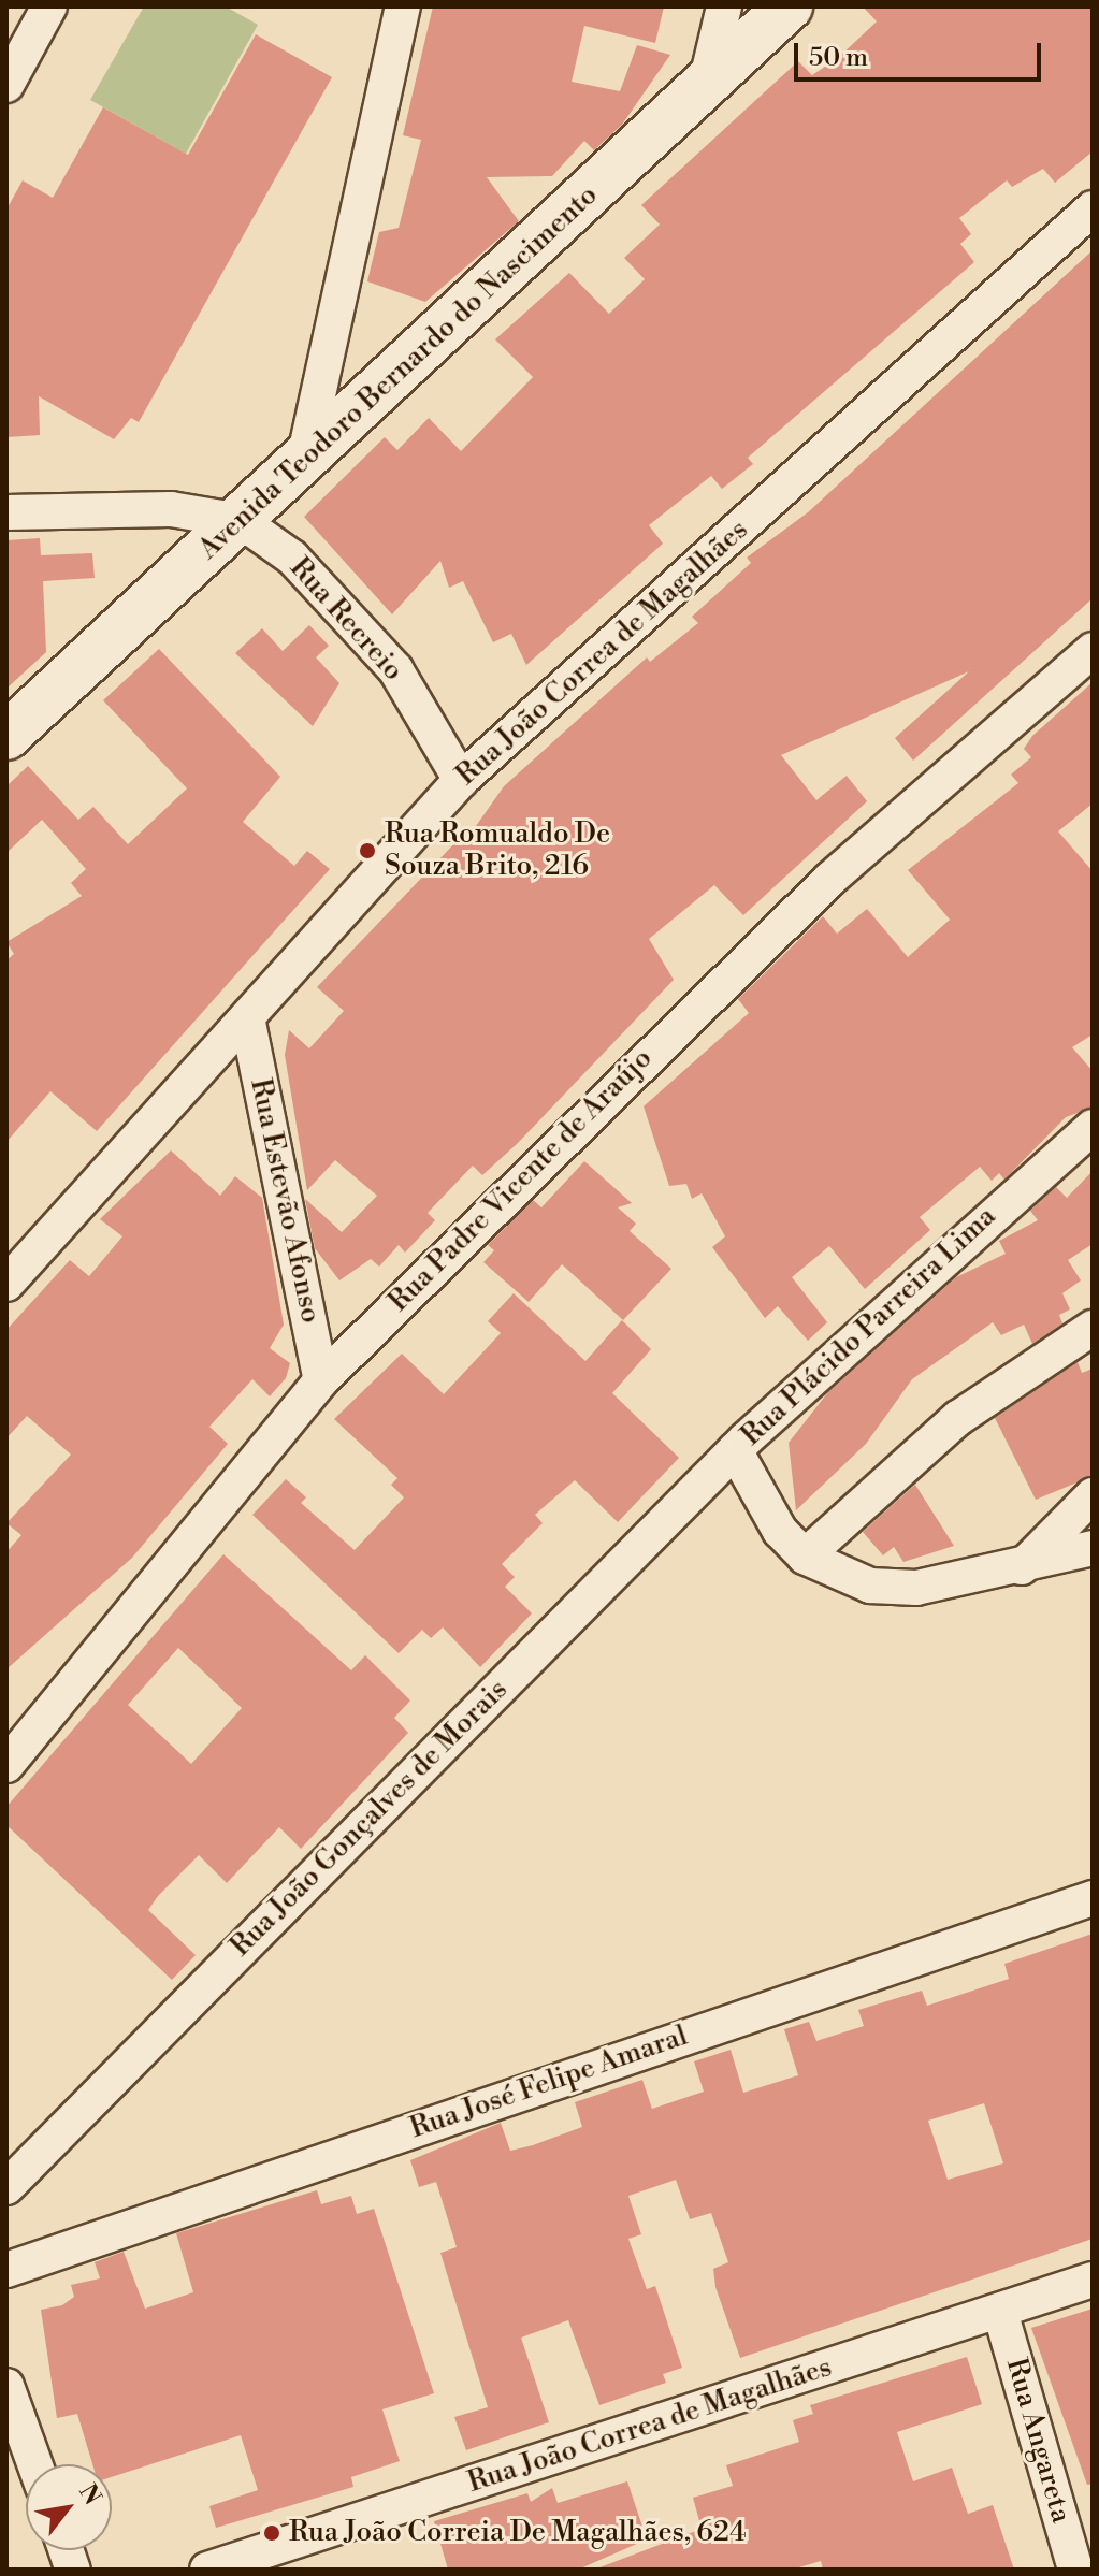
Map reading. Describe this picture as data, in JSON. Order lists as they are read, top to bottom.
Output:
{
  "streets": {
    "street": [
      "Avenida Teodoro Bernardo do Nascimento",
      "Rua Recreio",
      "Rua João Correa de Magalhães",
      "Rua Padre Vicente de Araújo",
      "Rua Estevão Afonso",
      "Rua Plácido Parreira Lima",
      "Rua João Gonçalves de Morais",
      "Rua José Felipe Amaral",
      "Rua Angareta"
    ]
  },
  "crossings": [
    ["Avenida Teodoro Bernardo do Nascimento", "Rua Recreio"],
    ["Rua Recreio", "Rua João Correa de Magalhães"],
    ["Rua João Correa de Magalhães", "Rua Estevão Afonso"],
    ["Rua João Correa de Magalhães", "Rua Angareta"],
    ["Rua Padre Vicente de Araújo", "Rua Estevão Afonso"],
    ["Rua Plácido Parreira Lima", "Rua João Gonçalves de Morais"]
  ],
  "places": ["Rua Romualdo De Souza Brito, 216", "Rua João Correia De Magalhães, 624"],
  "scale_bar": "50 m",
  "north": "top right"
}
